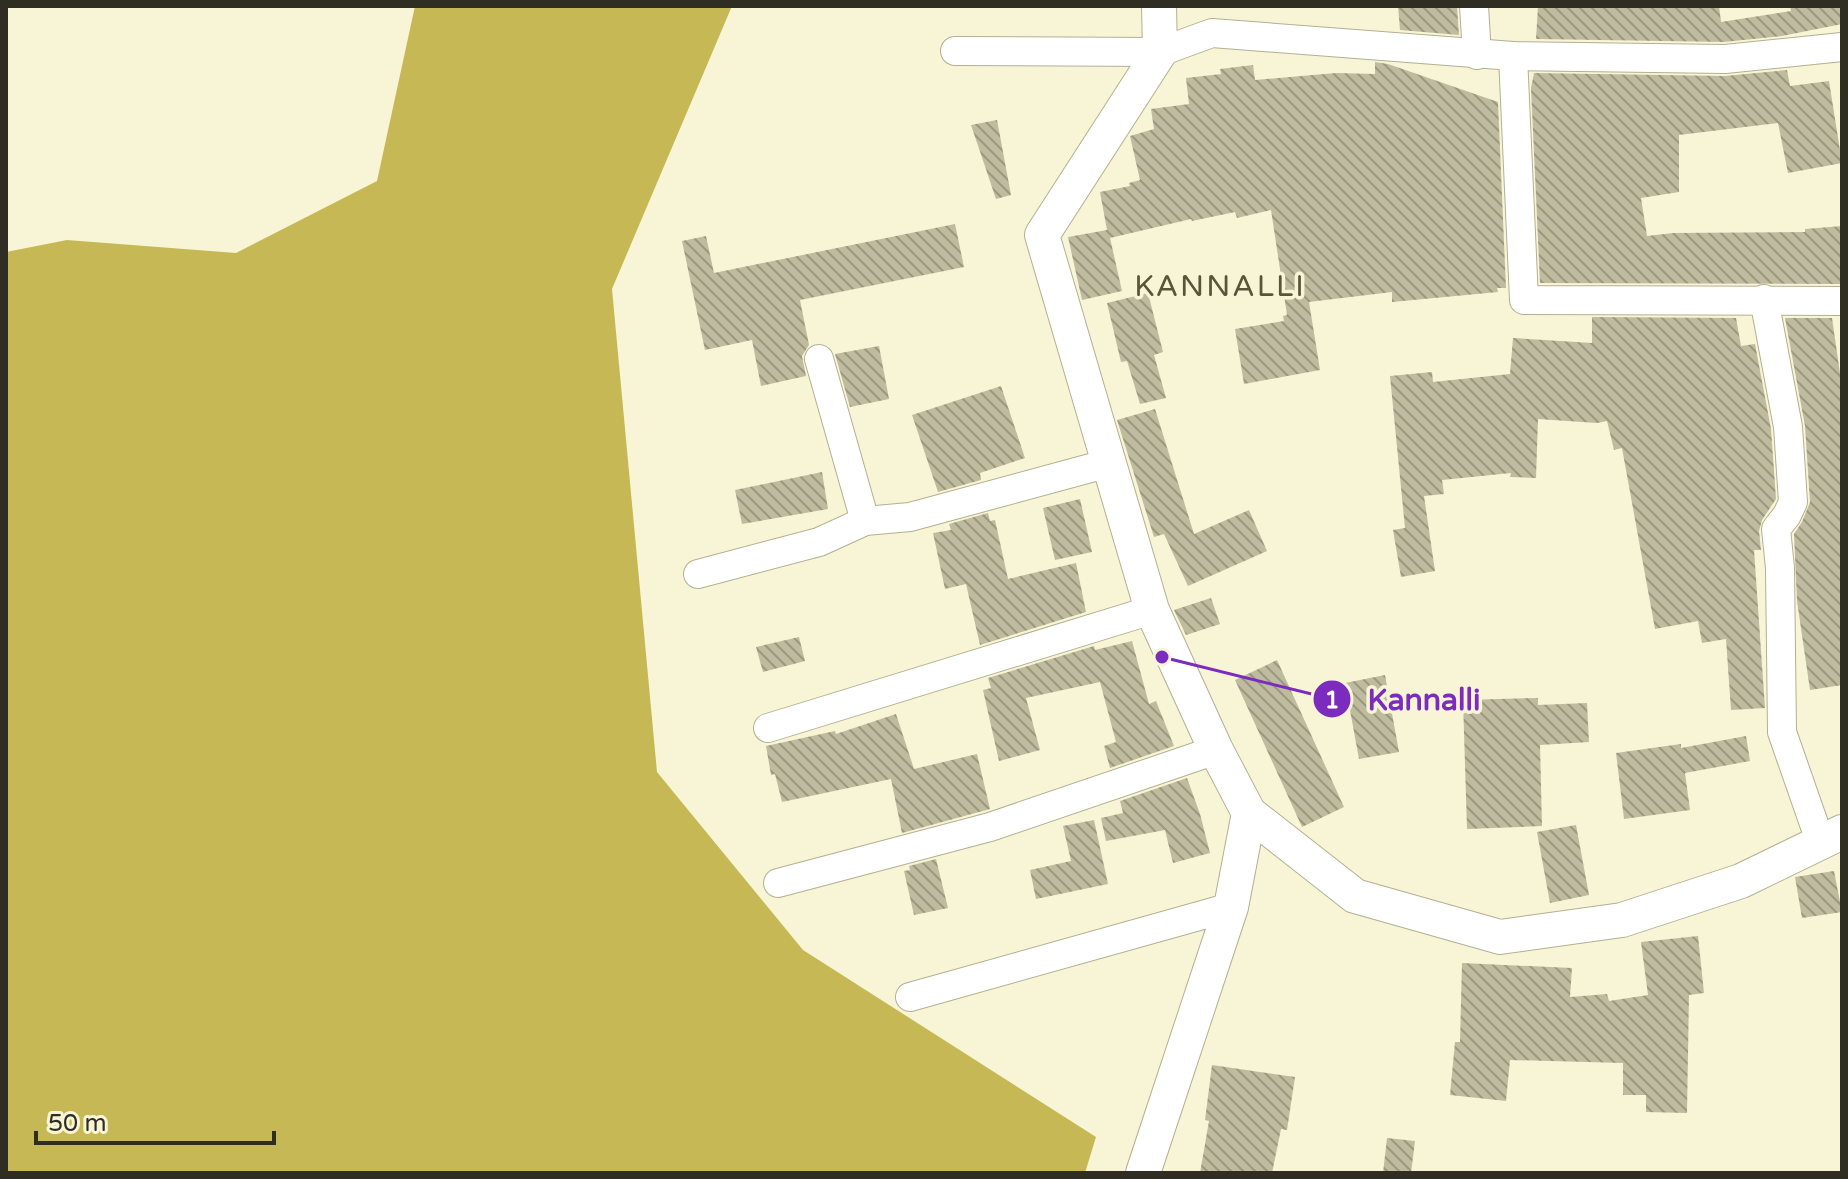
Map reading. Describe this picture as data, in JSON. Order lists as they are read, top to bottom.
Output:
{
  "districts": ["KANNALLI"],
  "places": ["Kannalli"],
  "scale_bar": "50 m"
}
